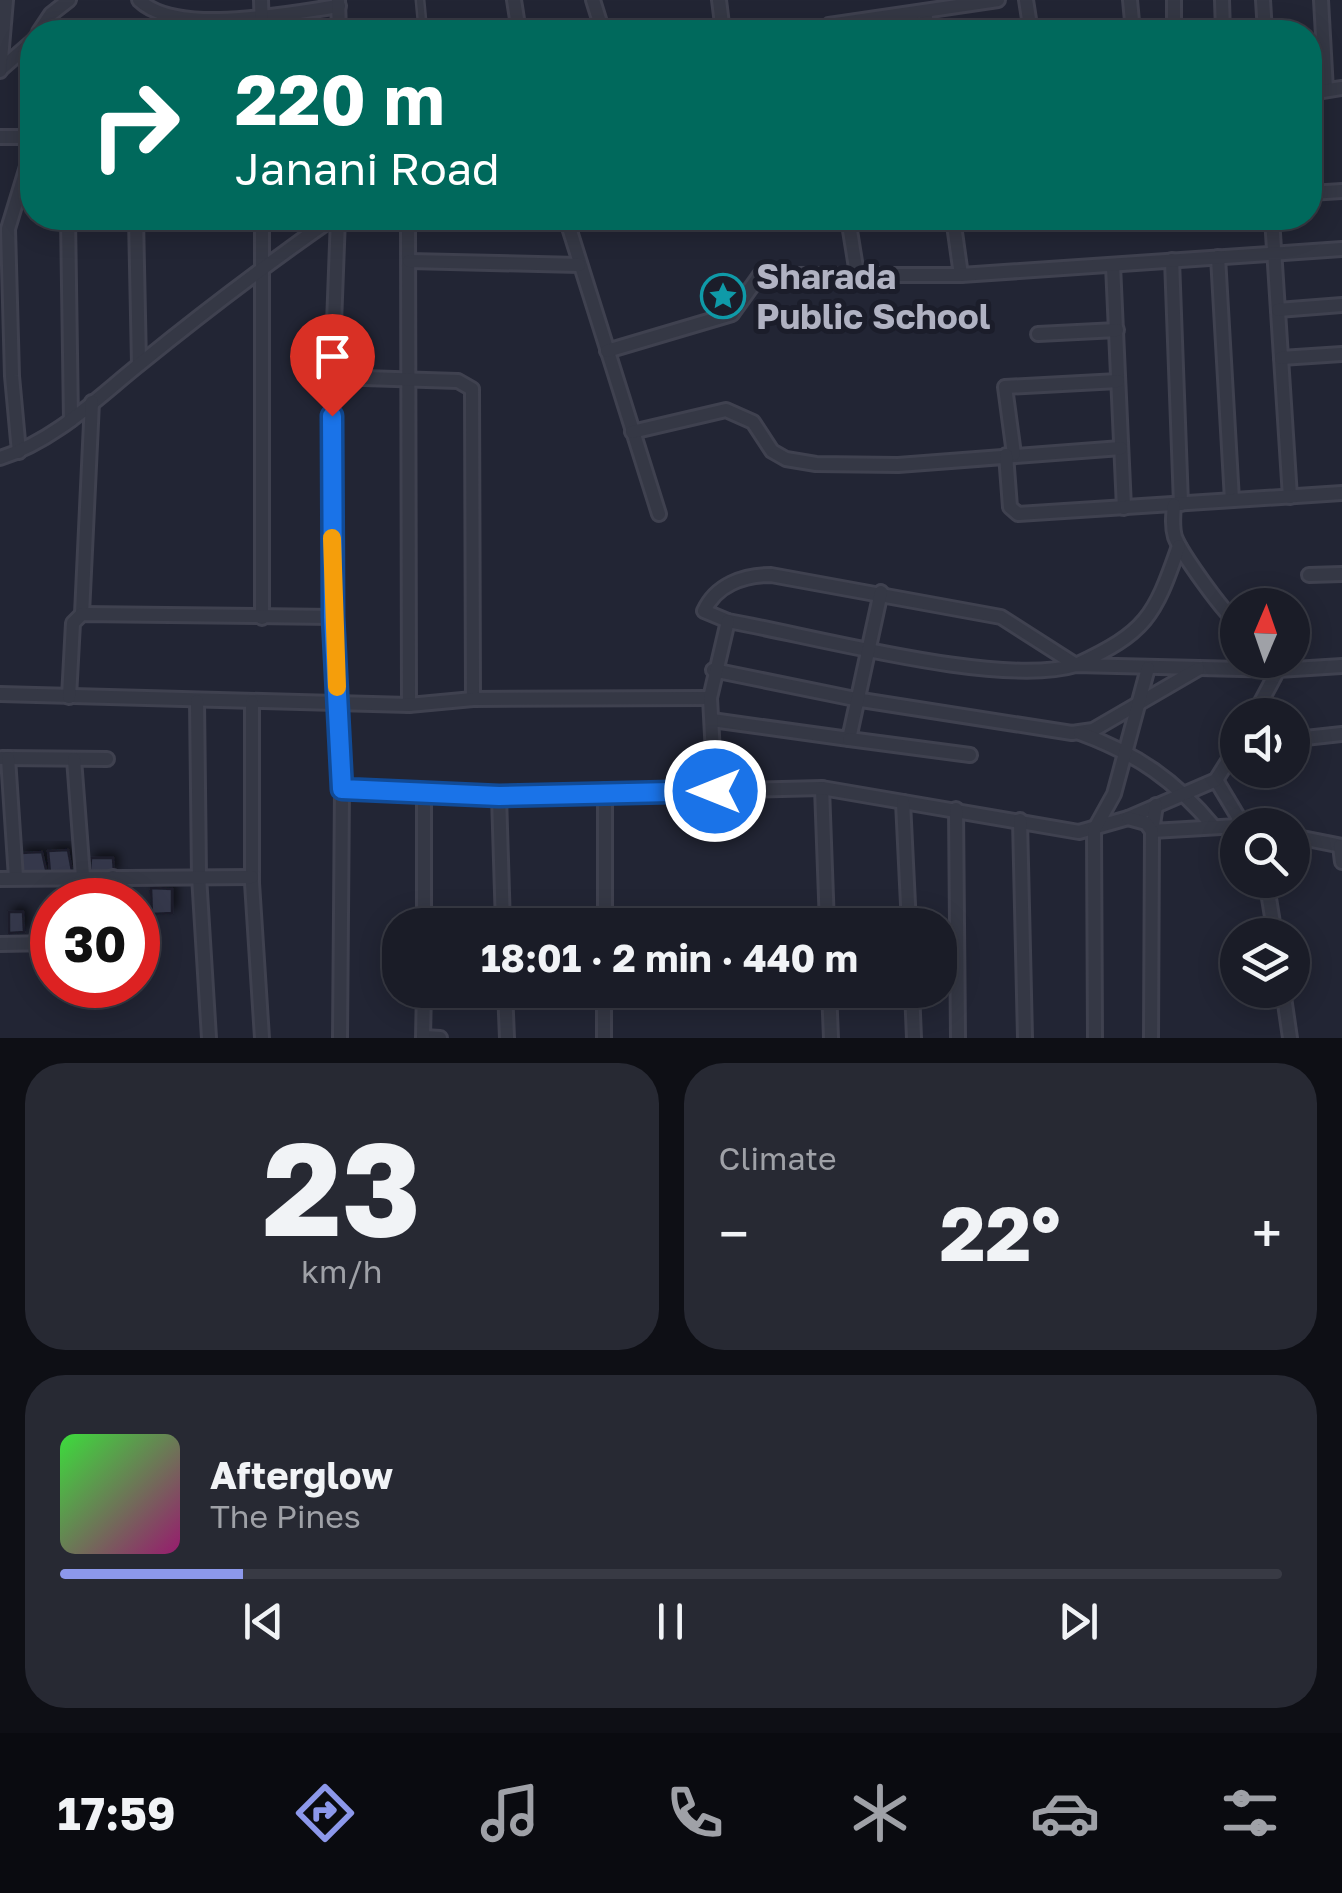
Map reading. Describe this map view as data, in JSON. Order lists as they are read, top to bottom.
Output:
{
  "places": {
    "place": ["Sharada Public School"]
  },
  "north": "top",
  "page": {
    "turn": ["220 m", "Janani Road"],
    "limit": "30",
    "trip": "18:01 · 2 min · 440 m",
    "tile": [
      ["23", "km/h"],
      "Climate"
    ],
    "heat": ["−", "22°", "+"],
    "song": ["Afterglow", "The Pines"],
    "tabs": "17:59"
  }
}
